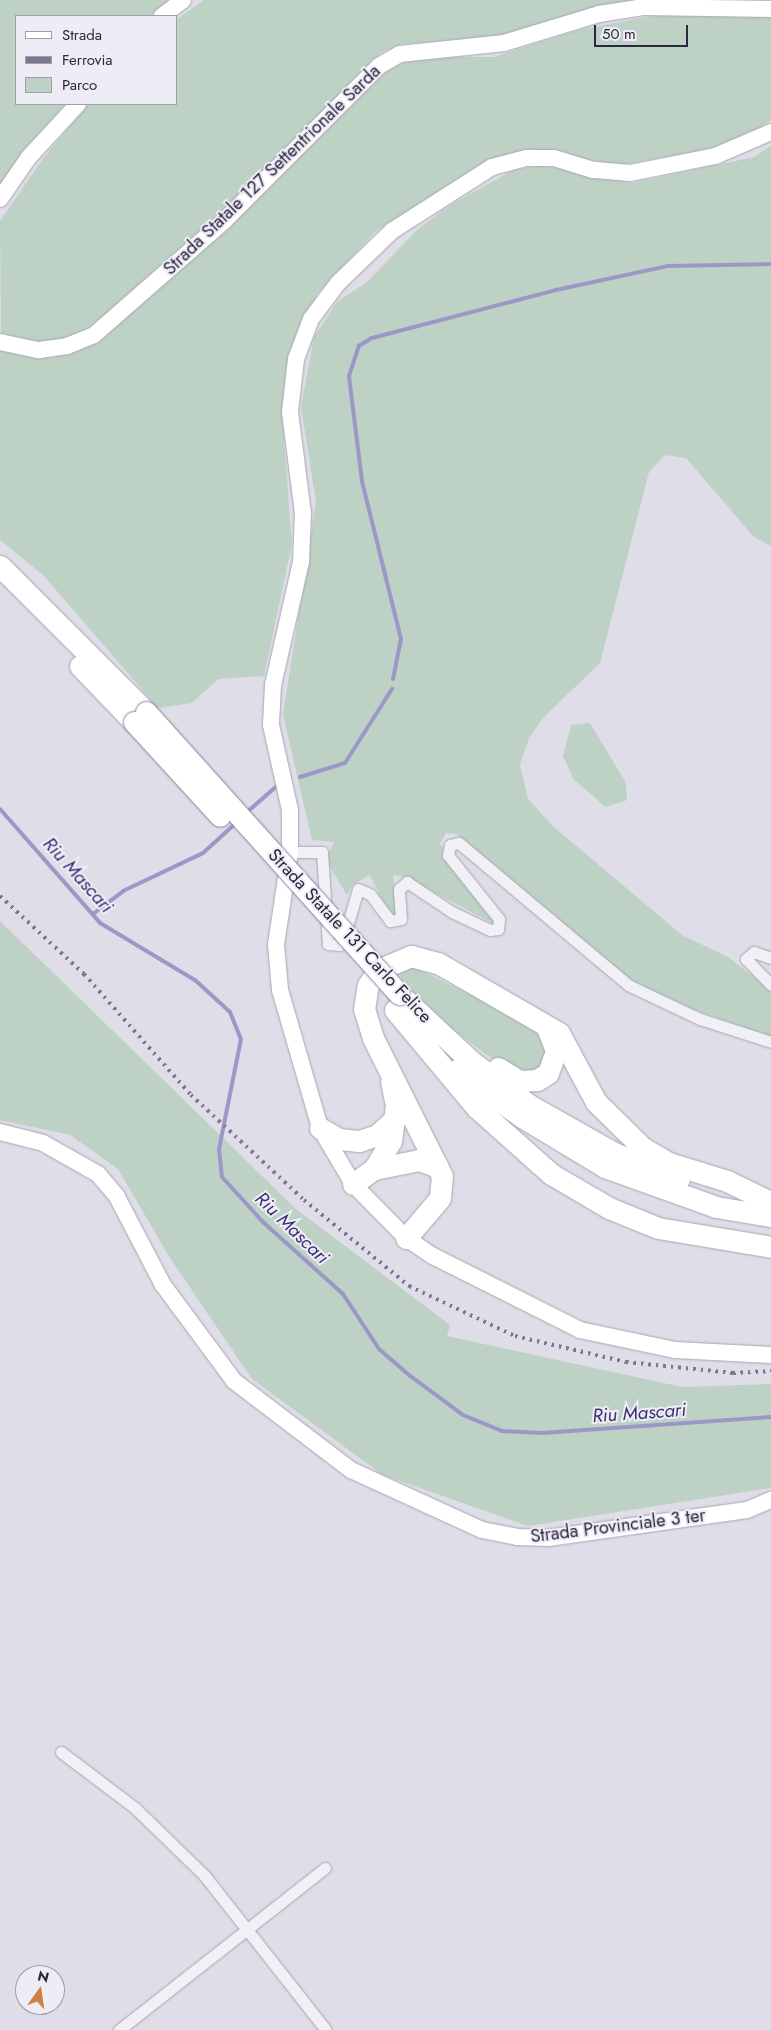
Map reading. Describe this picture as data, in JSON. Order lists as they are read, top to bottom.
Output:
{
  "streets": {
    "highway": ["Strada Statale 131 Carlo Felice"],
    "main road": ["Strada Statale 127 Settentrionale Sarda", "Strada Provinciale 3 ter"]
  },
  "water": ["Riu Mascari"],
  "legend": ["Strada", "Ferrovia", "Parco"],
  "scale_bar": "50 m",
  "north": "top"
}
